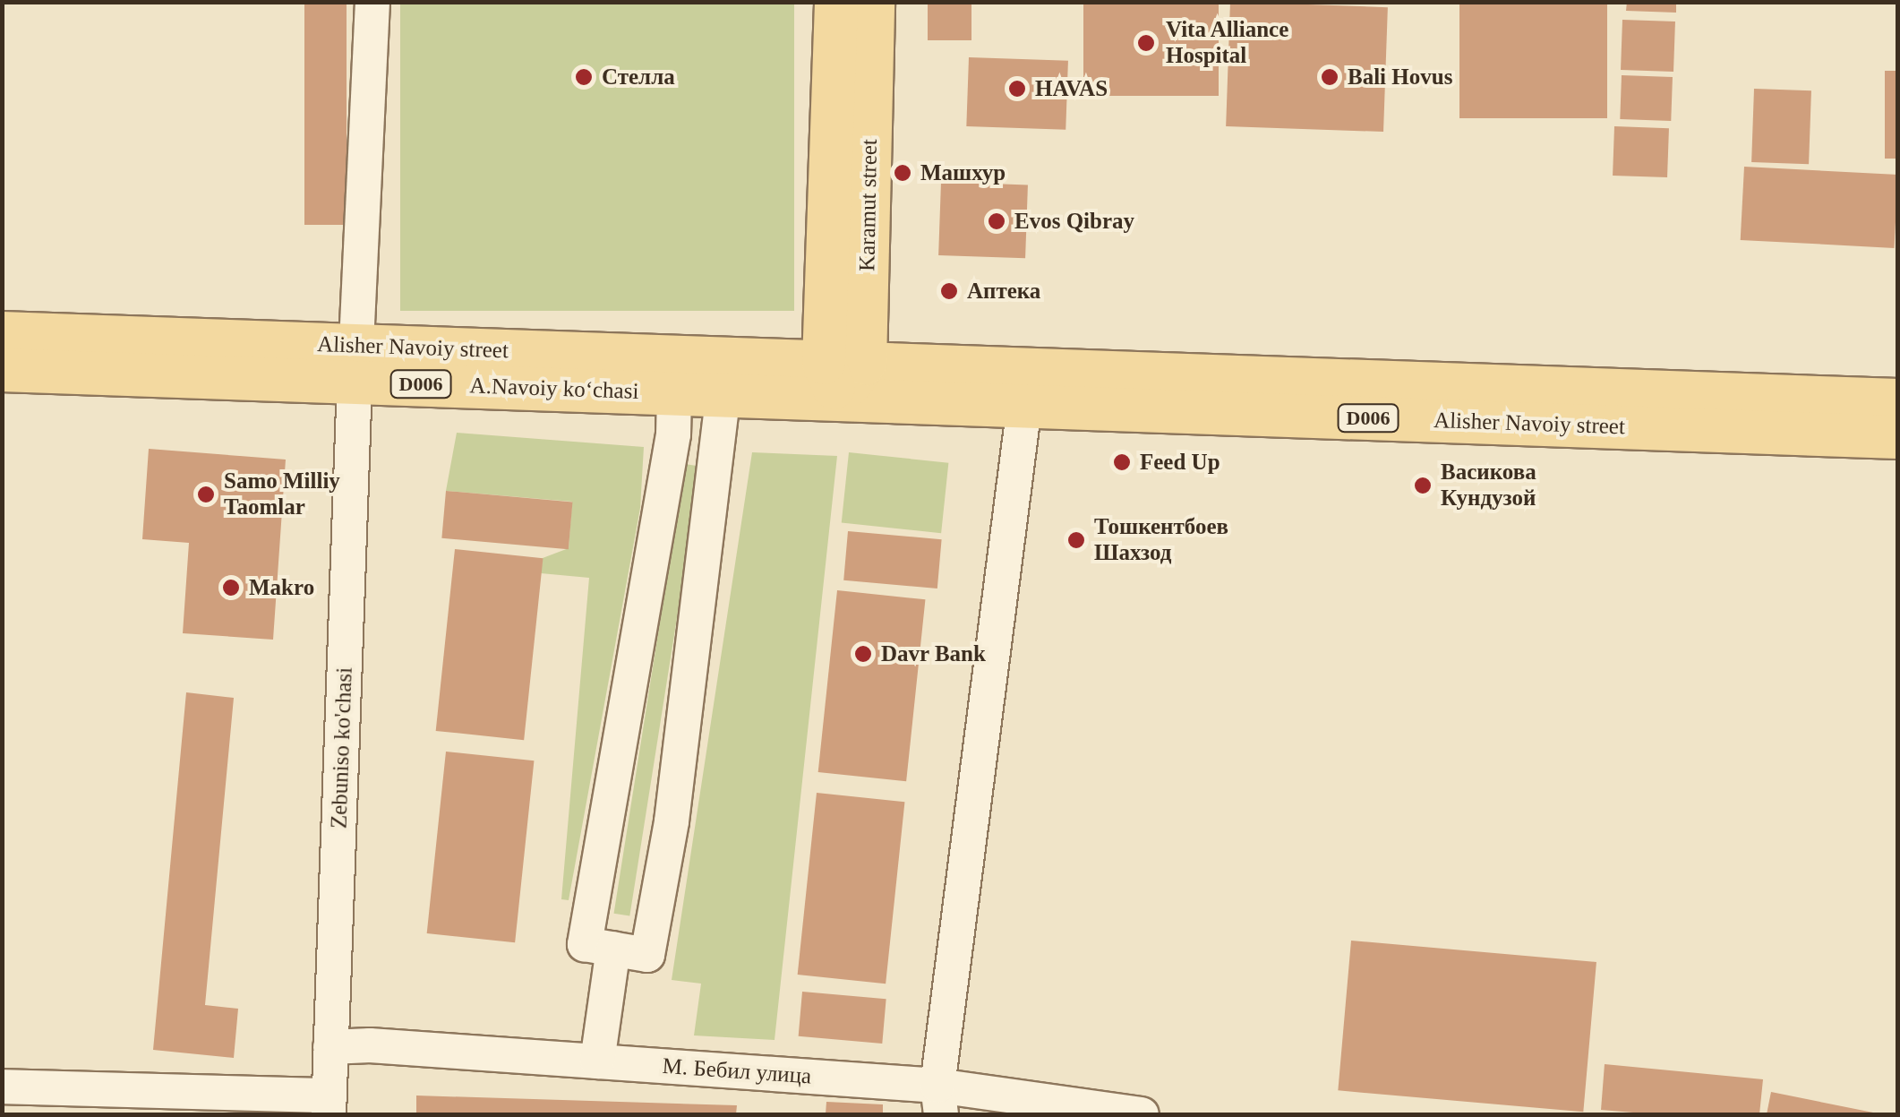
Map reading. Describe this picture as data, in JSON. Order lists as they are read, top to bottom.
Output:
{
  "streets": {
    "main road": [
      "Karamut street",
      "Alisher Navoiy street",
      "D006",
      "A.Navoiy ko‘chasi"
    ],
    "street": ["Zebuniso ko'chasi", "М. Бебил улица"]
  },
  "crossings": [
    ["Karamut street", "Alisher Navoiy street"],
    ["Karamut street", "A.Navoiy ko‘chasi"],
    ["Alisher Navoiy street", "A.Navoiy ko‘chasi"],
    ["Alisher Navoiy street", "Zebuniso ko'chasi"],
    ["A.Navoiy ko‘chasi", "Zebuniso ko'chasi"],
    ["Zebuniso ko'chasi", "М. Бебил улица"]
  ],
  "places": [
    "Vita Alliance Hospital",
    "Стелла",
    "Bali Hovus",
    "HAVAS",
    "Машхур",
    "Evos Qibray",
    "Аптека",
    "Feed Up",
    "Васикова Кундузой",
    "Samo Milliy Taomlar",
    "Тошкентбоев Шахзод",
    "Makro",
    "Davr Bank"
  ]
}
